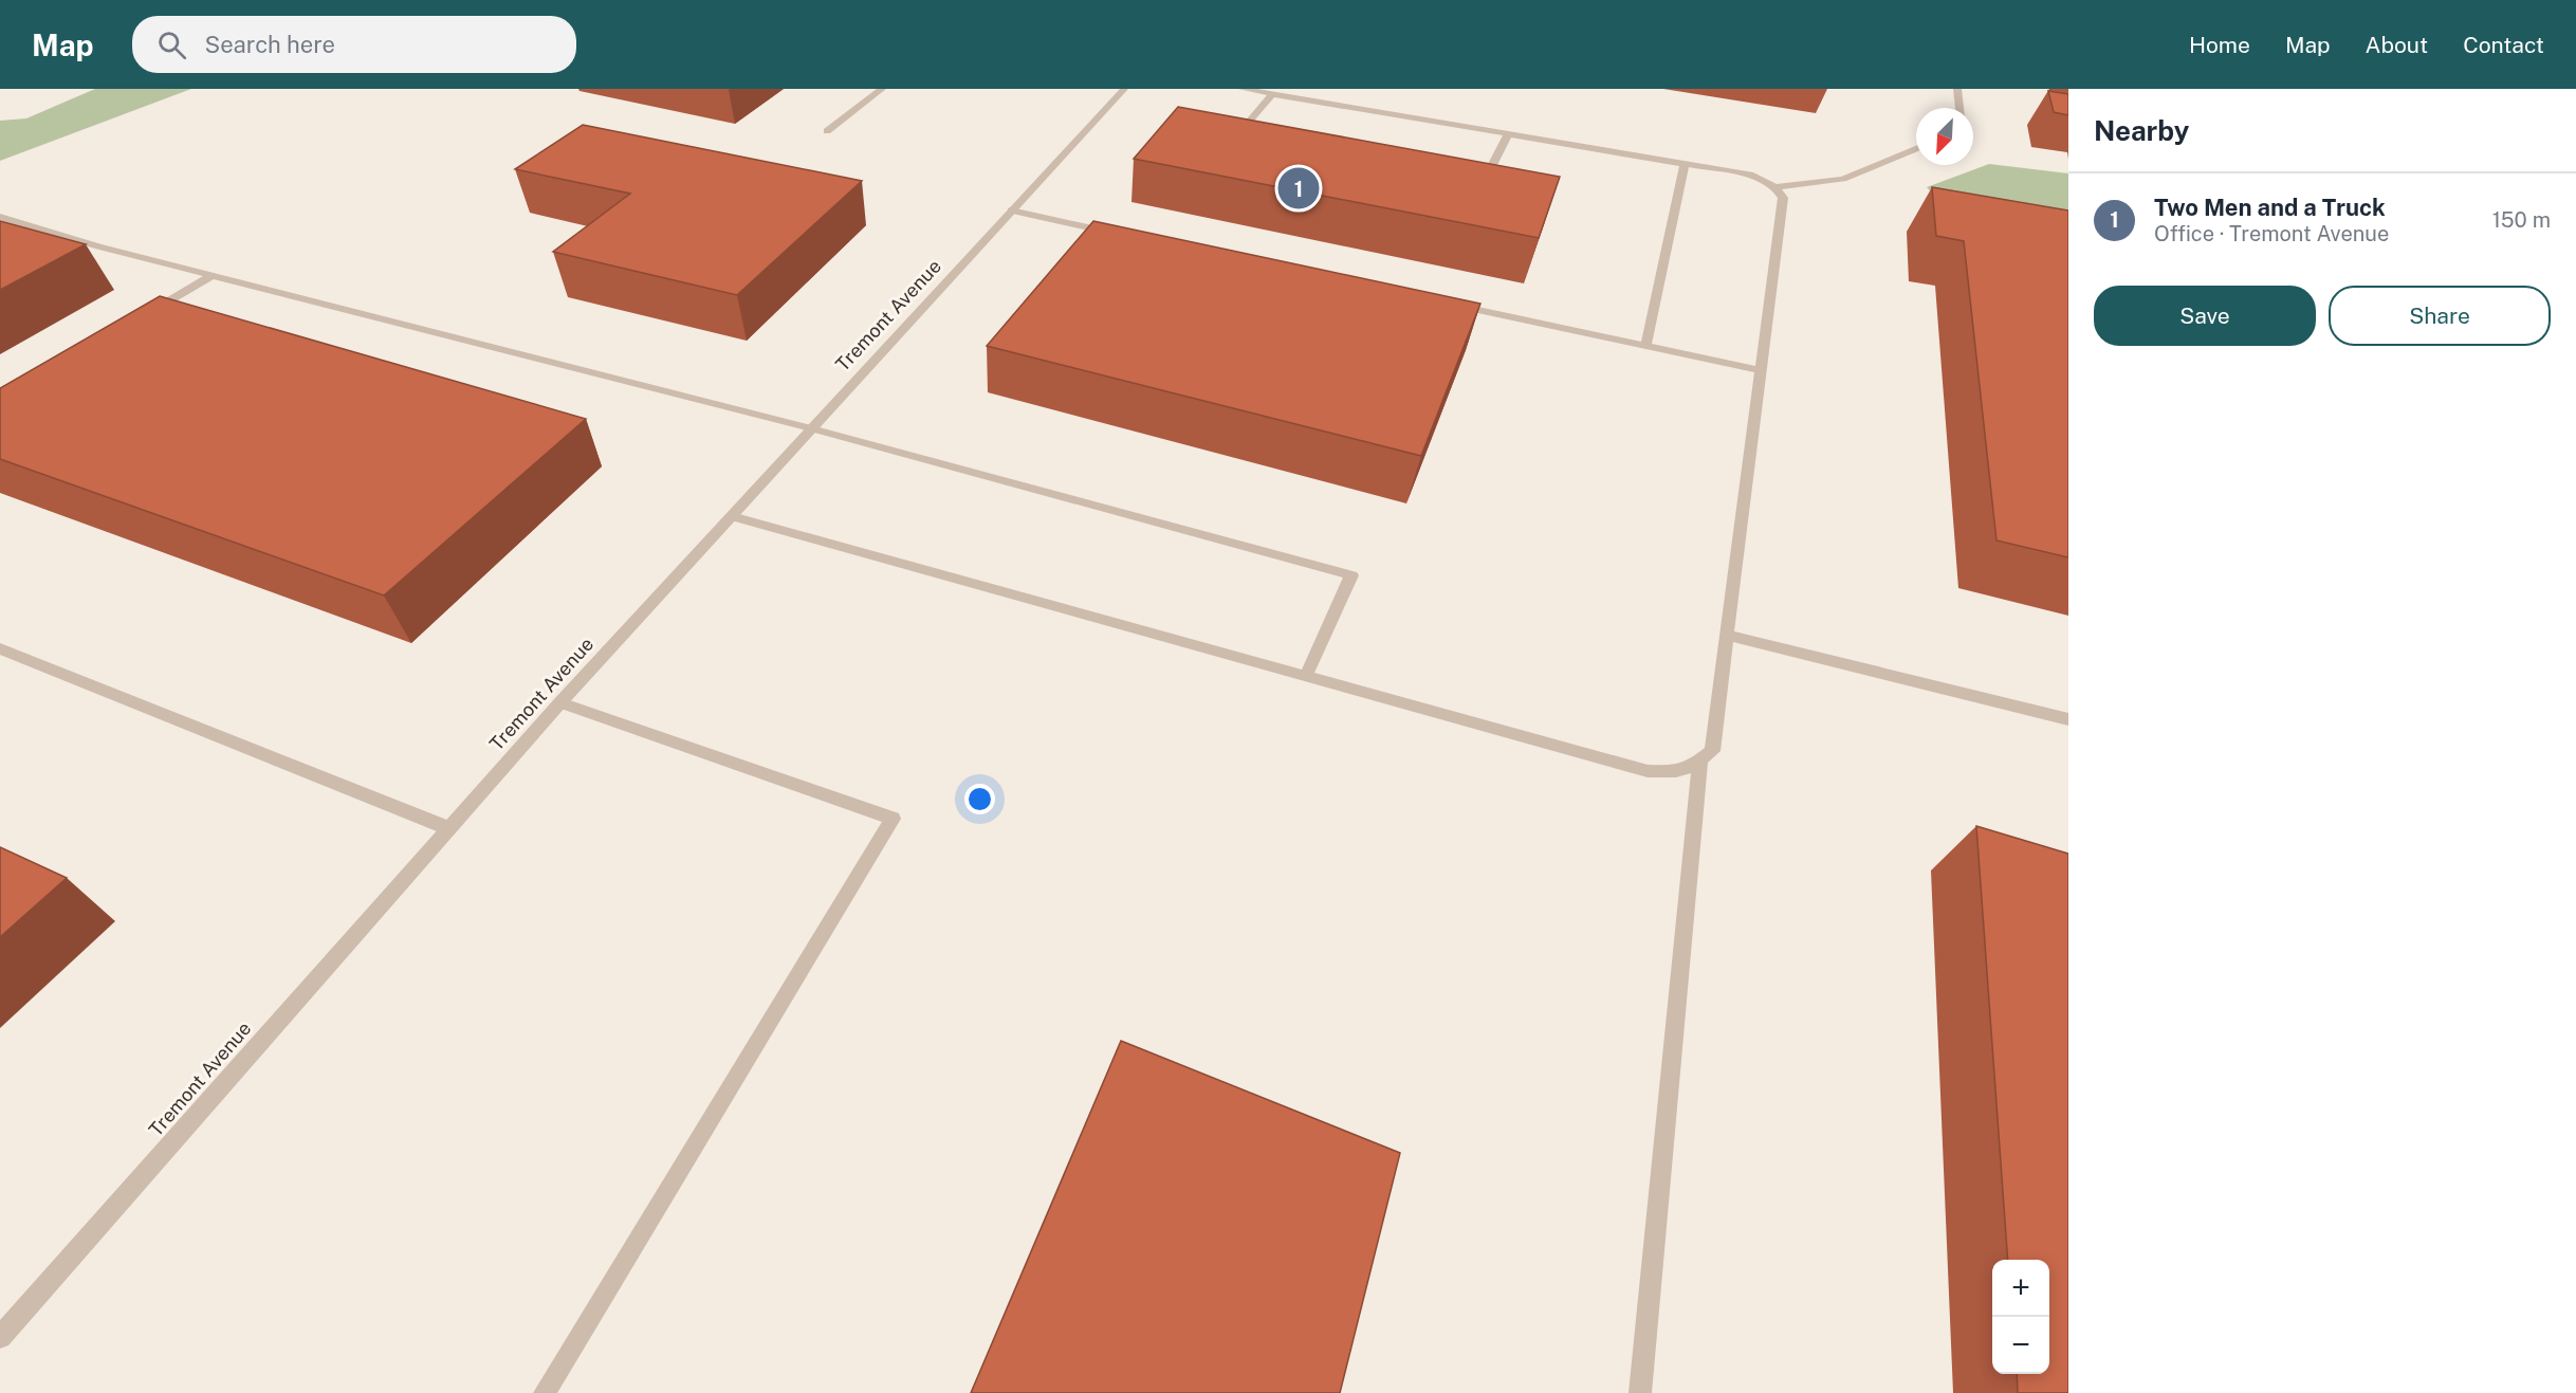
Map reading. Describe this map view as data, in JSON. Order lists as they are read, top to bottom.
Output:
{
  "streets": {
    "street": ["Tremont Avenue"]
  },
  "north": "bottom left",
  "page": {
    "header": "Map",
    "search": "Search here",
    "nav": [
      "Home",
      "Map",
      "About",
      "Contact"
    ],
    "heading": "Nearby",
    "pins": "1",
    "list": [
      {
        "mark": "1",
        "name": "Two Men and a Truck",
        "note": "Office · Tremont Avenue",
        "value": "150 m"
      }
    ],
    "buttons": ["Save", "Share"],
    "map_buttons": ["+", "−"]
  }
}
